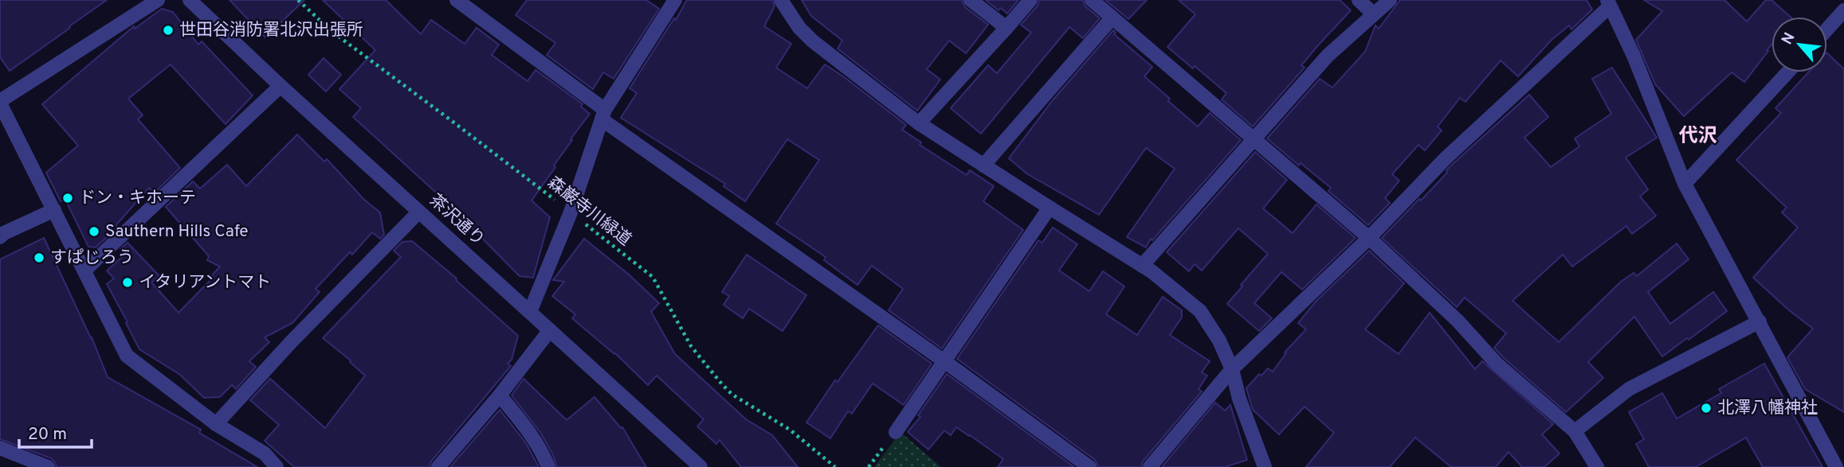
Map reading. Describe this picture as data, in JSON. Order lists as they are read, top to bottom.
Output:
{
  "streets": {
    "street": ["茶沢通り"],
    "path": ["森巌寺川緑道"]
  },
  "districts": ["代沢"],
  "places": [
    "世田谷消防署北沢出張所",
    "ドン・キホーテ",
    "Sauthern Hills Cafe",
    "すぱじろう",
    "イタリアントマト",
    "北澤八幡神社"
  ],
  "scale_bar": "20 m",
  "north": "top left"
}
